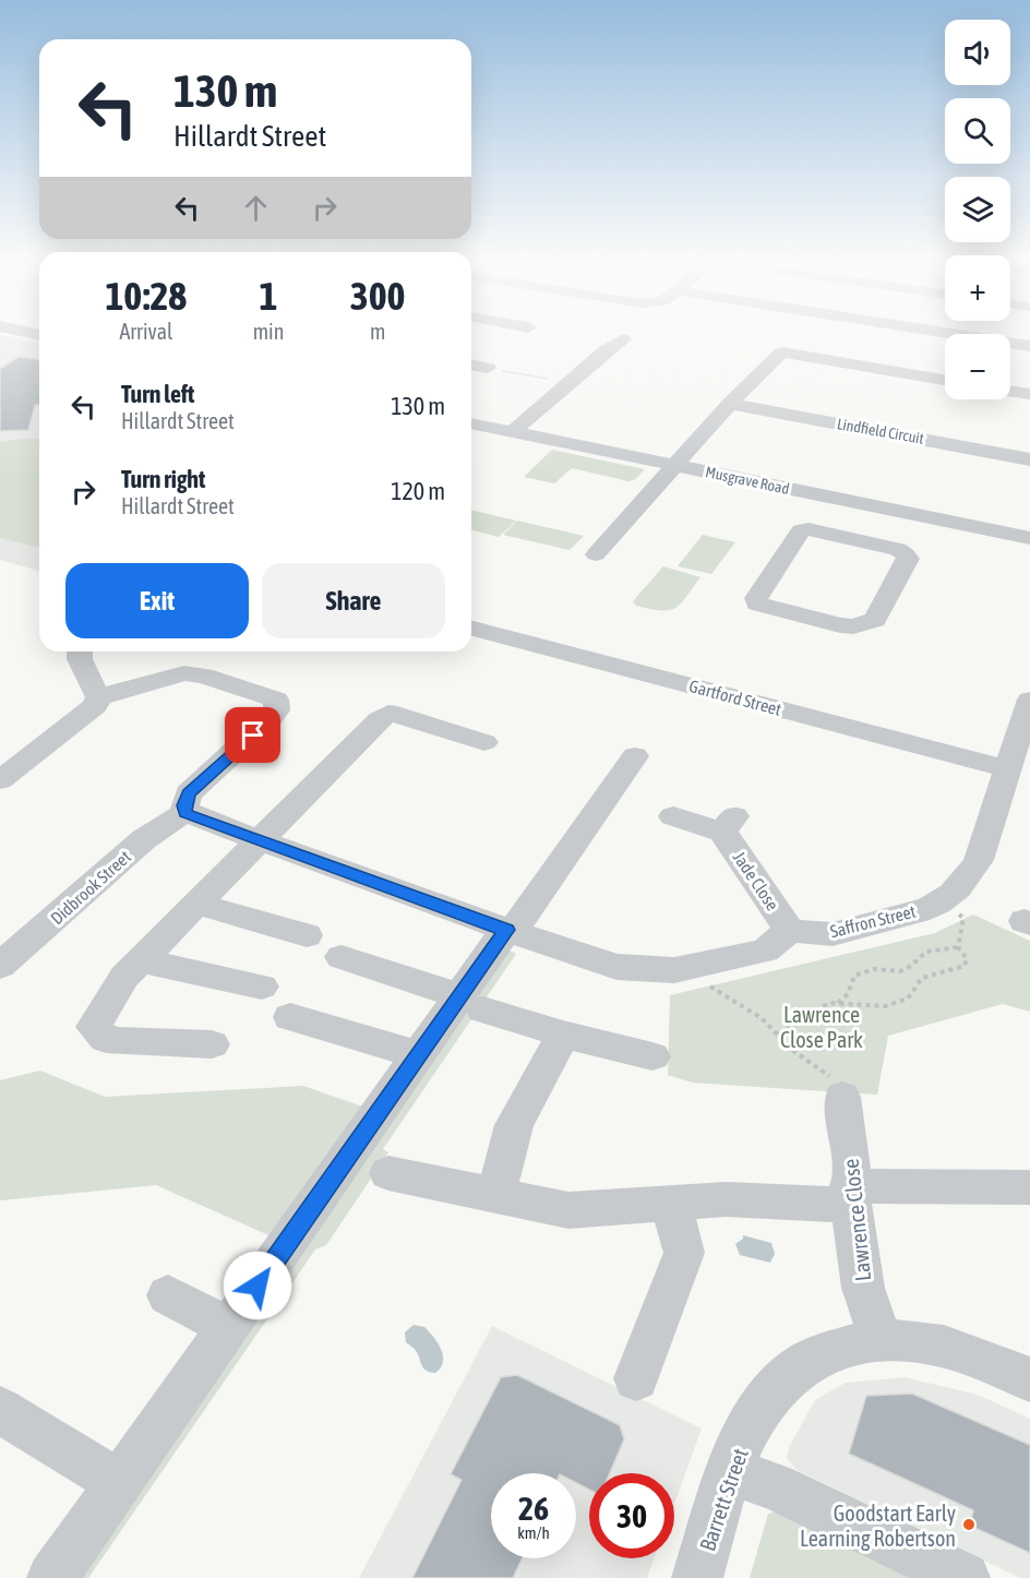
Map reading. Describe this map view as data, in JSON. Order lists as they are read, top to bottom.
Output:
{
  "streets": {
    "street": [
      "Lindfield Circuit",
      "Musgrave Road",
      "Gartford Street",
      "Jade Close",
      "Didbrook Street",
      "Saffron Street",
      "Lawrence Close",
      "Barrett Street"
    ]
  },
  "crossings": [
    ["Gartford Street", "Saffron Street"],
    ["Jade Close", "Saffron Street"],
    ["Lawrence Close", "Barrett Street"]
  ],
  "parks": ["Lawrence Close Park"],
  "places": ["Goodstart Early Learning Robertson"],
  "page": {
    "map_buttons": ["+", "−"],
    "turn": ["130 m", "Hillardt Street"],
    "eta": [
      "10:28",
      "Arrival",
      "1",
      "min",
      "300",
      "m"
    ],
    "list": [
      {
        "name": "Turn left",
        "note": "Hillardt Street",
        "value": "130 m"
      },
      {
        "name": "Turn right",
        "note": "Hillardt Street",
        "value": "120 m"
      }
    ],
    "buttons": ["Exit", "Share"],
    "speed": "26 km/h",
    "limit": "30"
  }
}
